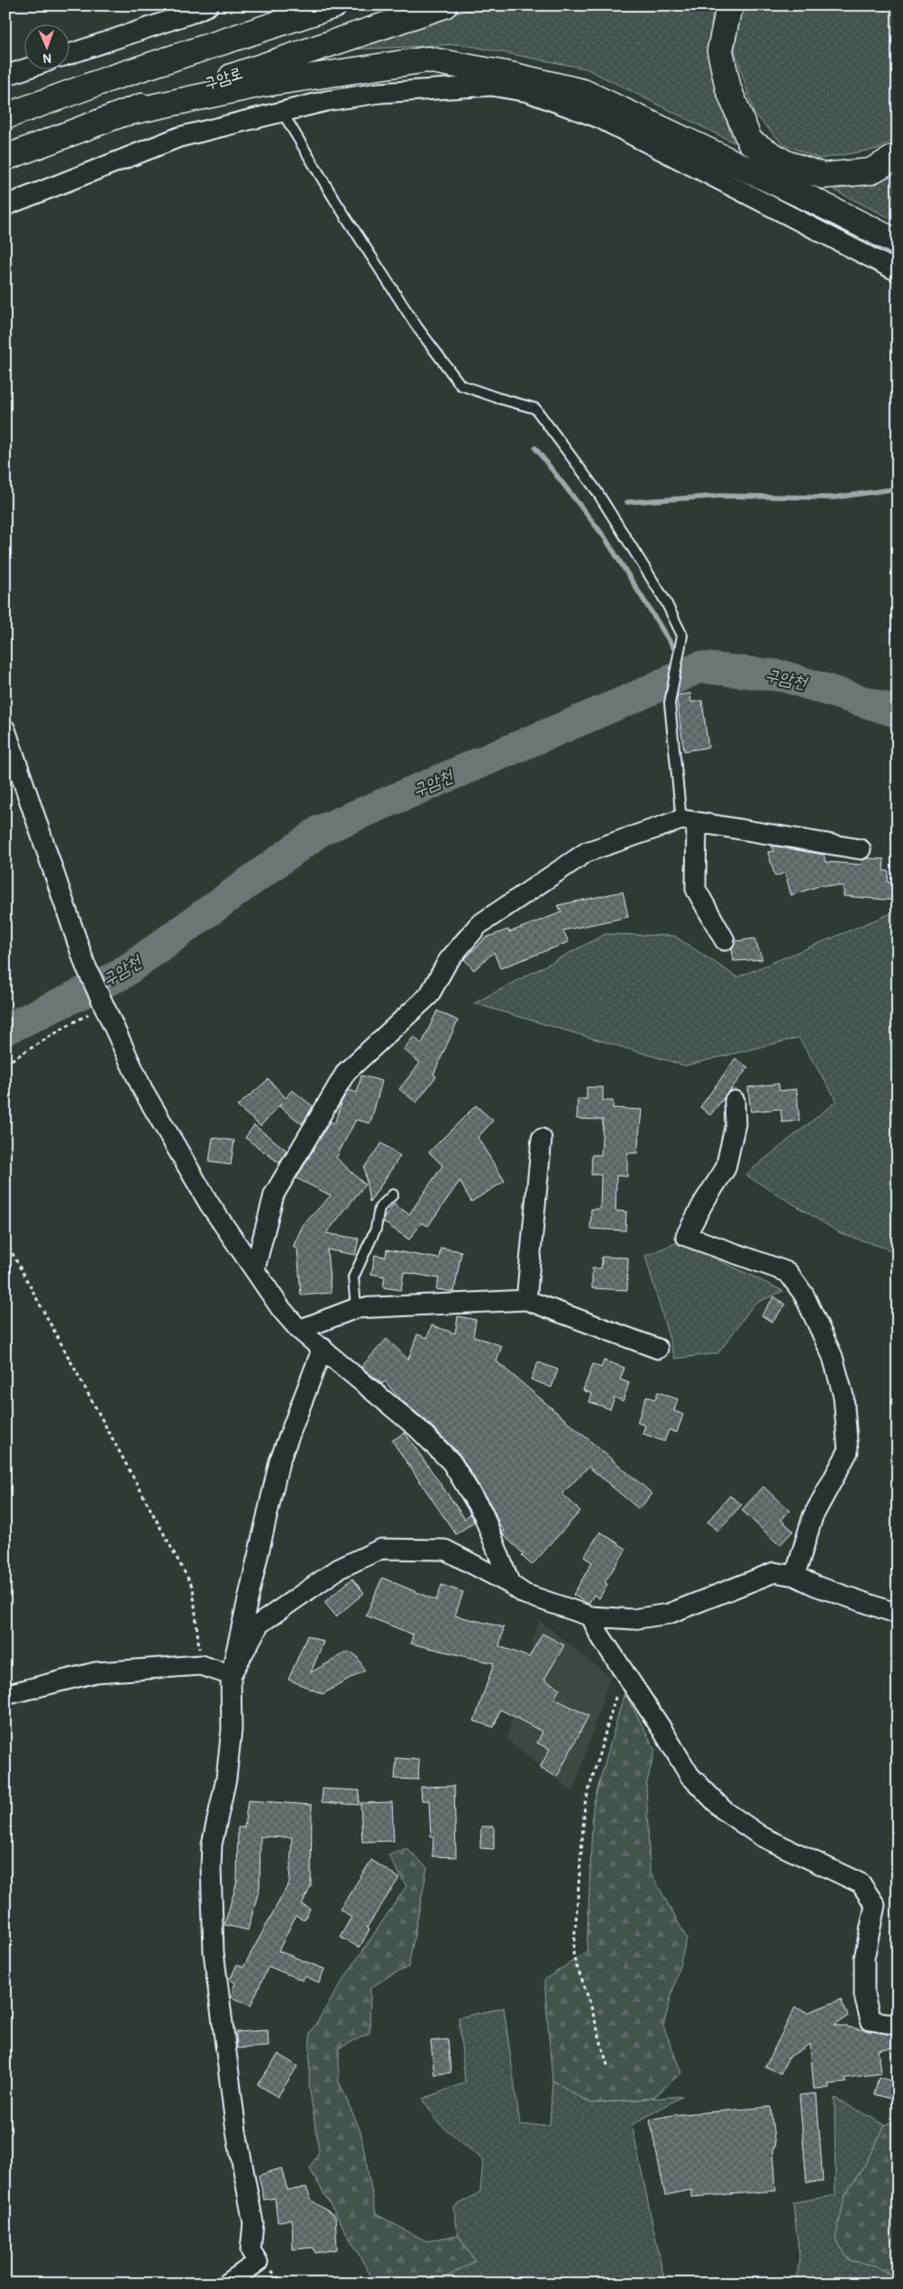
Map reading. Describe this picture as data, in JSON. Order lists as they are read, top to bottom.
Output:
{
  "streets": {
    "highway": ["구암로"]
  },
  "water": ["구암천"],
  "north": "bottom"
}
